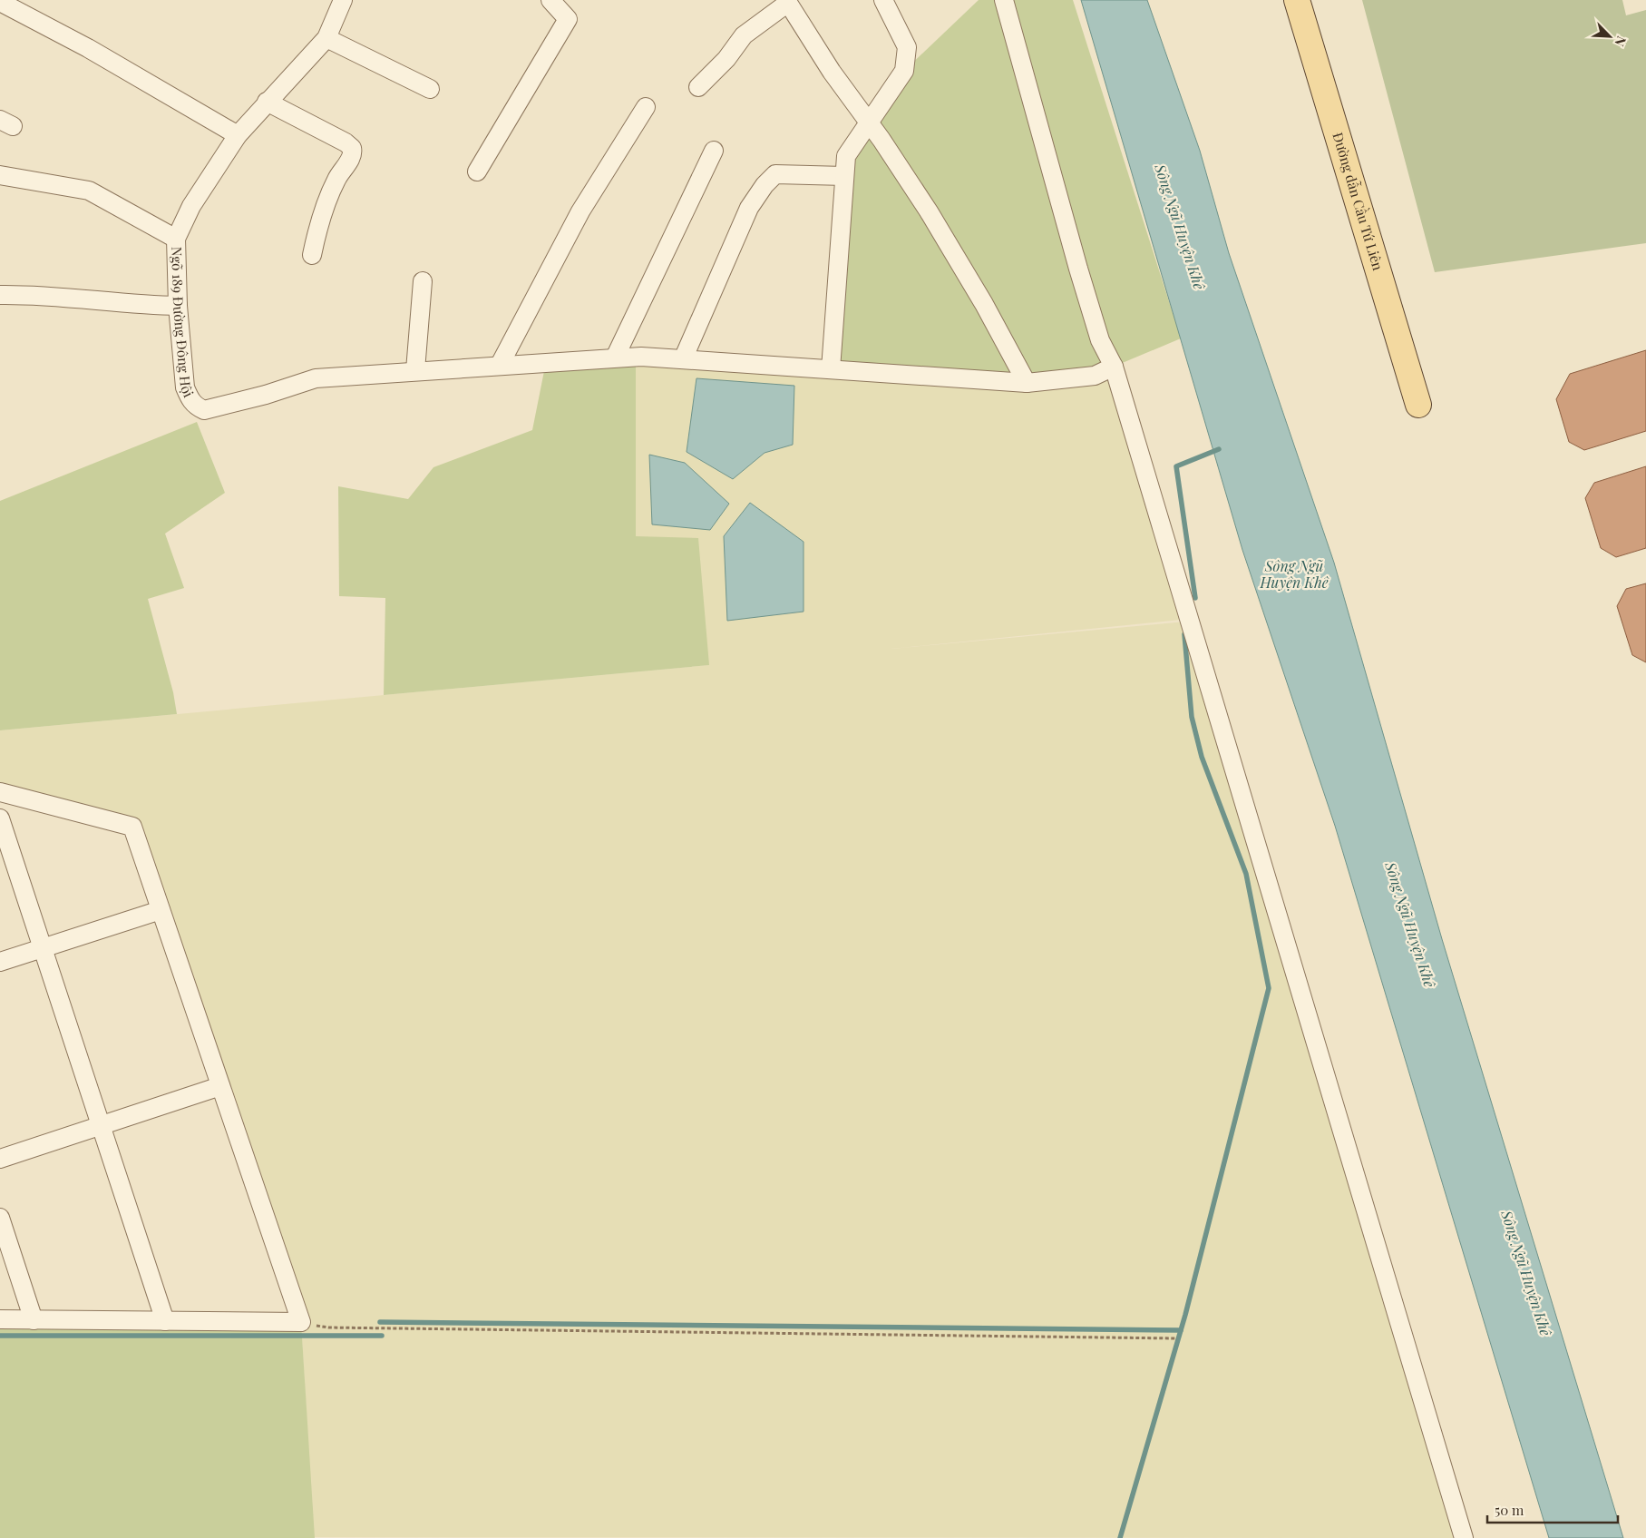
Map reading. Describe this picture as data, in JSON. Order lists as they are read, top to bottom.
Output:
{
  "streets": {
    "main road": ["Đường dẫn Cầu Tứ Liên"],
    "street": ["Ngõ 189 Đường Đông Hội"]
  },
  "water": ["Sông Ngũ Huyện Khê"],
  "scale_bar": "50 m",
  "north": "bottom right"
}
